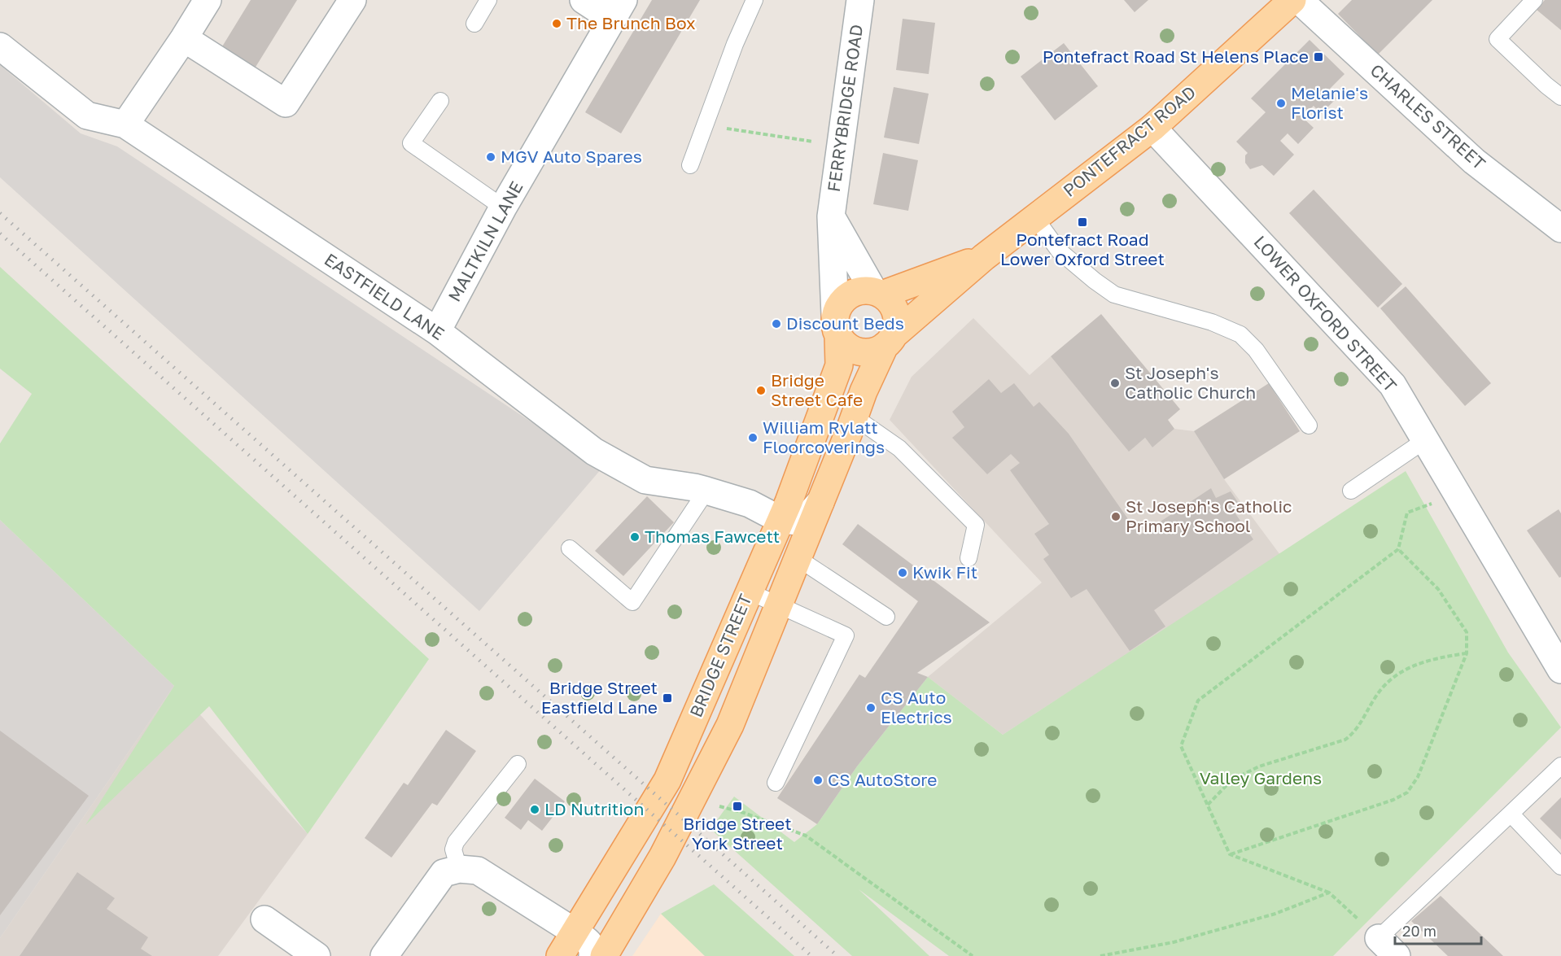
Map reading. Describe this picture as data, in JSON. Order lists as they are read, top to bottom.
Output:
{
  "streets": {
    "main road": ["PONTEFRACT ROAD", "BRIDGE STREET"],
    "street": [
      "FERRYBRIDGE ROAD",
      "CHARLES STREET",
      "MALTKILN LANE",
      "EASTFIELD LANE",
      "LOWER OXFORD STREET"
    ]
  },
  "crossings": [
    ["FERRYBRIDGE ROAD", "PONTEFRACT ROAD"],
    ["FERRYBRIDGE ROAD", "BRIDGE STREET"],
    ["CHARLES STREET", "PONTEFRACT ROAD"],
    ["PONTEFRACT ROAD", "LOWER OXFORD STREET"],
    ["PONTEFRACT ROAD", "BRIDGE STREET"],
    ["MALTKILN LANE", "EASTFIELD LANE"],
    ["EASTFIELD LANE", "BRIDGE STREET"]
  ],
  "parks": ["Valley Gardens"],
  "places": {
    "other": [
      "The Brunch Box",
      "Melanie's Florist",
      "MGV Auto Spares",
      "Discount Beds",
      "St Joseph's Catholic Church",
      "Bridge Street Cafe",
      "William Rylatt Floorcoverings",
      "St Joseph's Catholic Primary School",
      "Thomas Fawcett",
      "Kwik Fit",
      "CS Auto Electrics",
      "CS AutoStore",
      "LD Nutrition"
    ],
    "transit": [
      "Pontefract Road St Helens Place",
      "Pontefract Road Lower Oxford Street",
      "Bridge Street Eastfield Lane",
      "Bridge Street York Street"
    ]
  },
  "scale_bar": "20 m"
}
